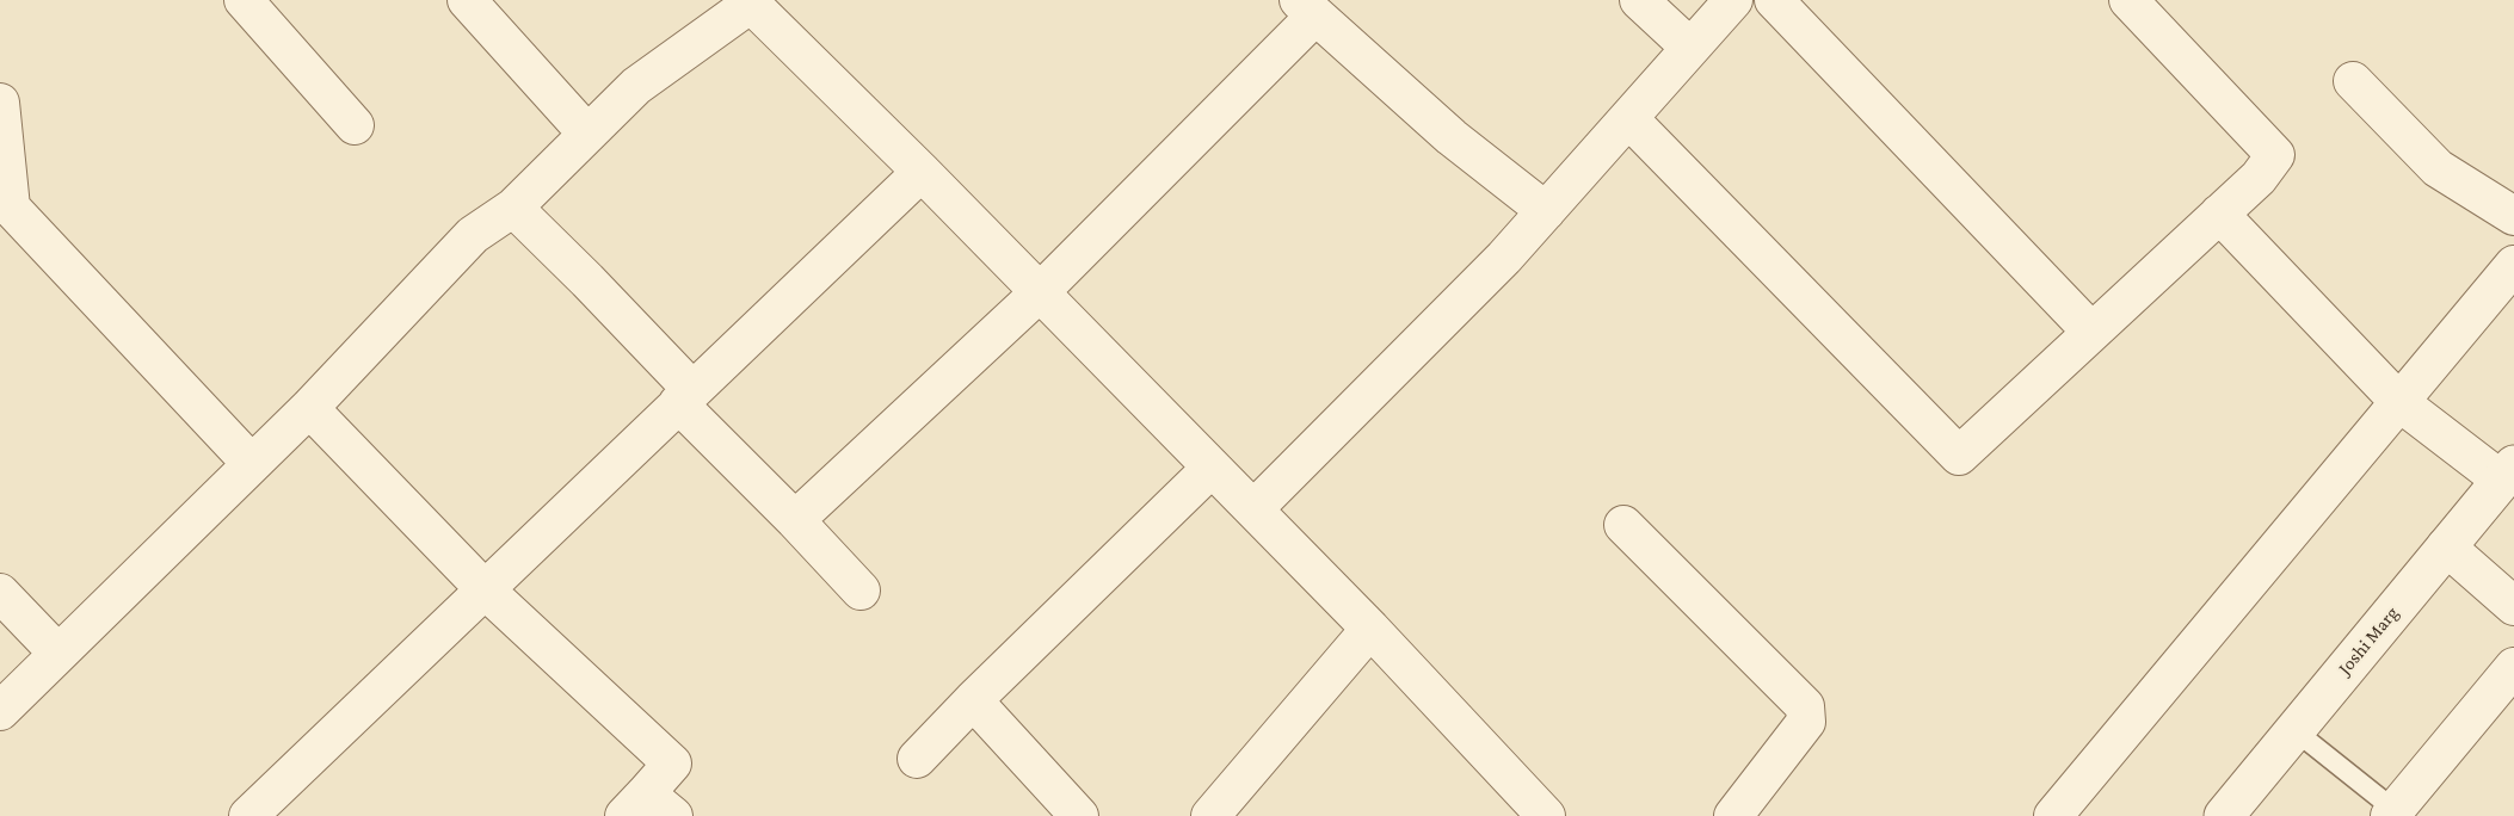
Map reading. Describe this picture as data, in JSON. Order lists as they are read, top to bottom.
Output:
{
  "streets": {
    "street": ["Joshi Marg"]
  }
}
